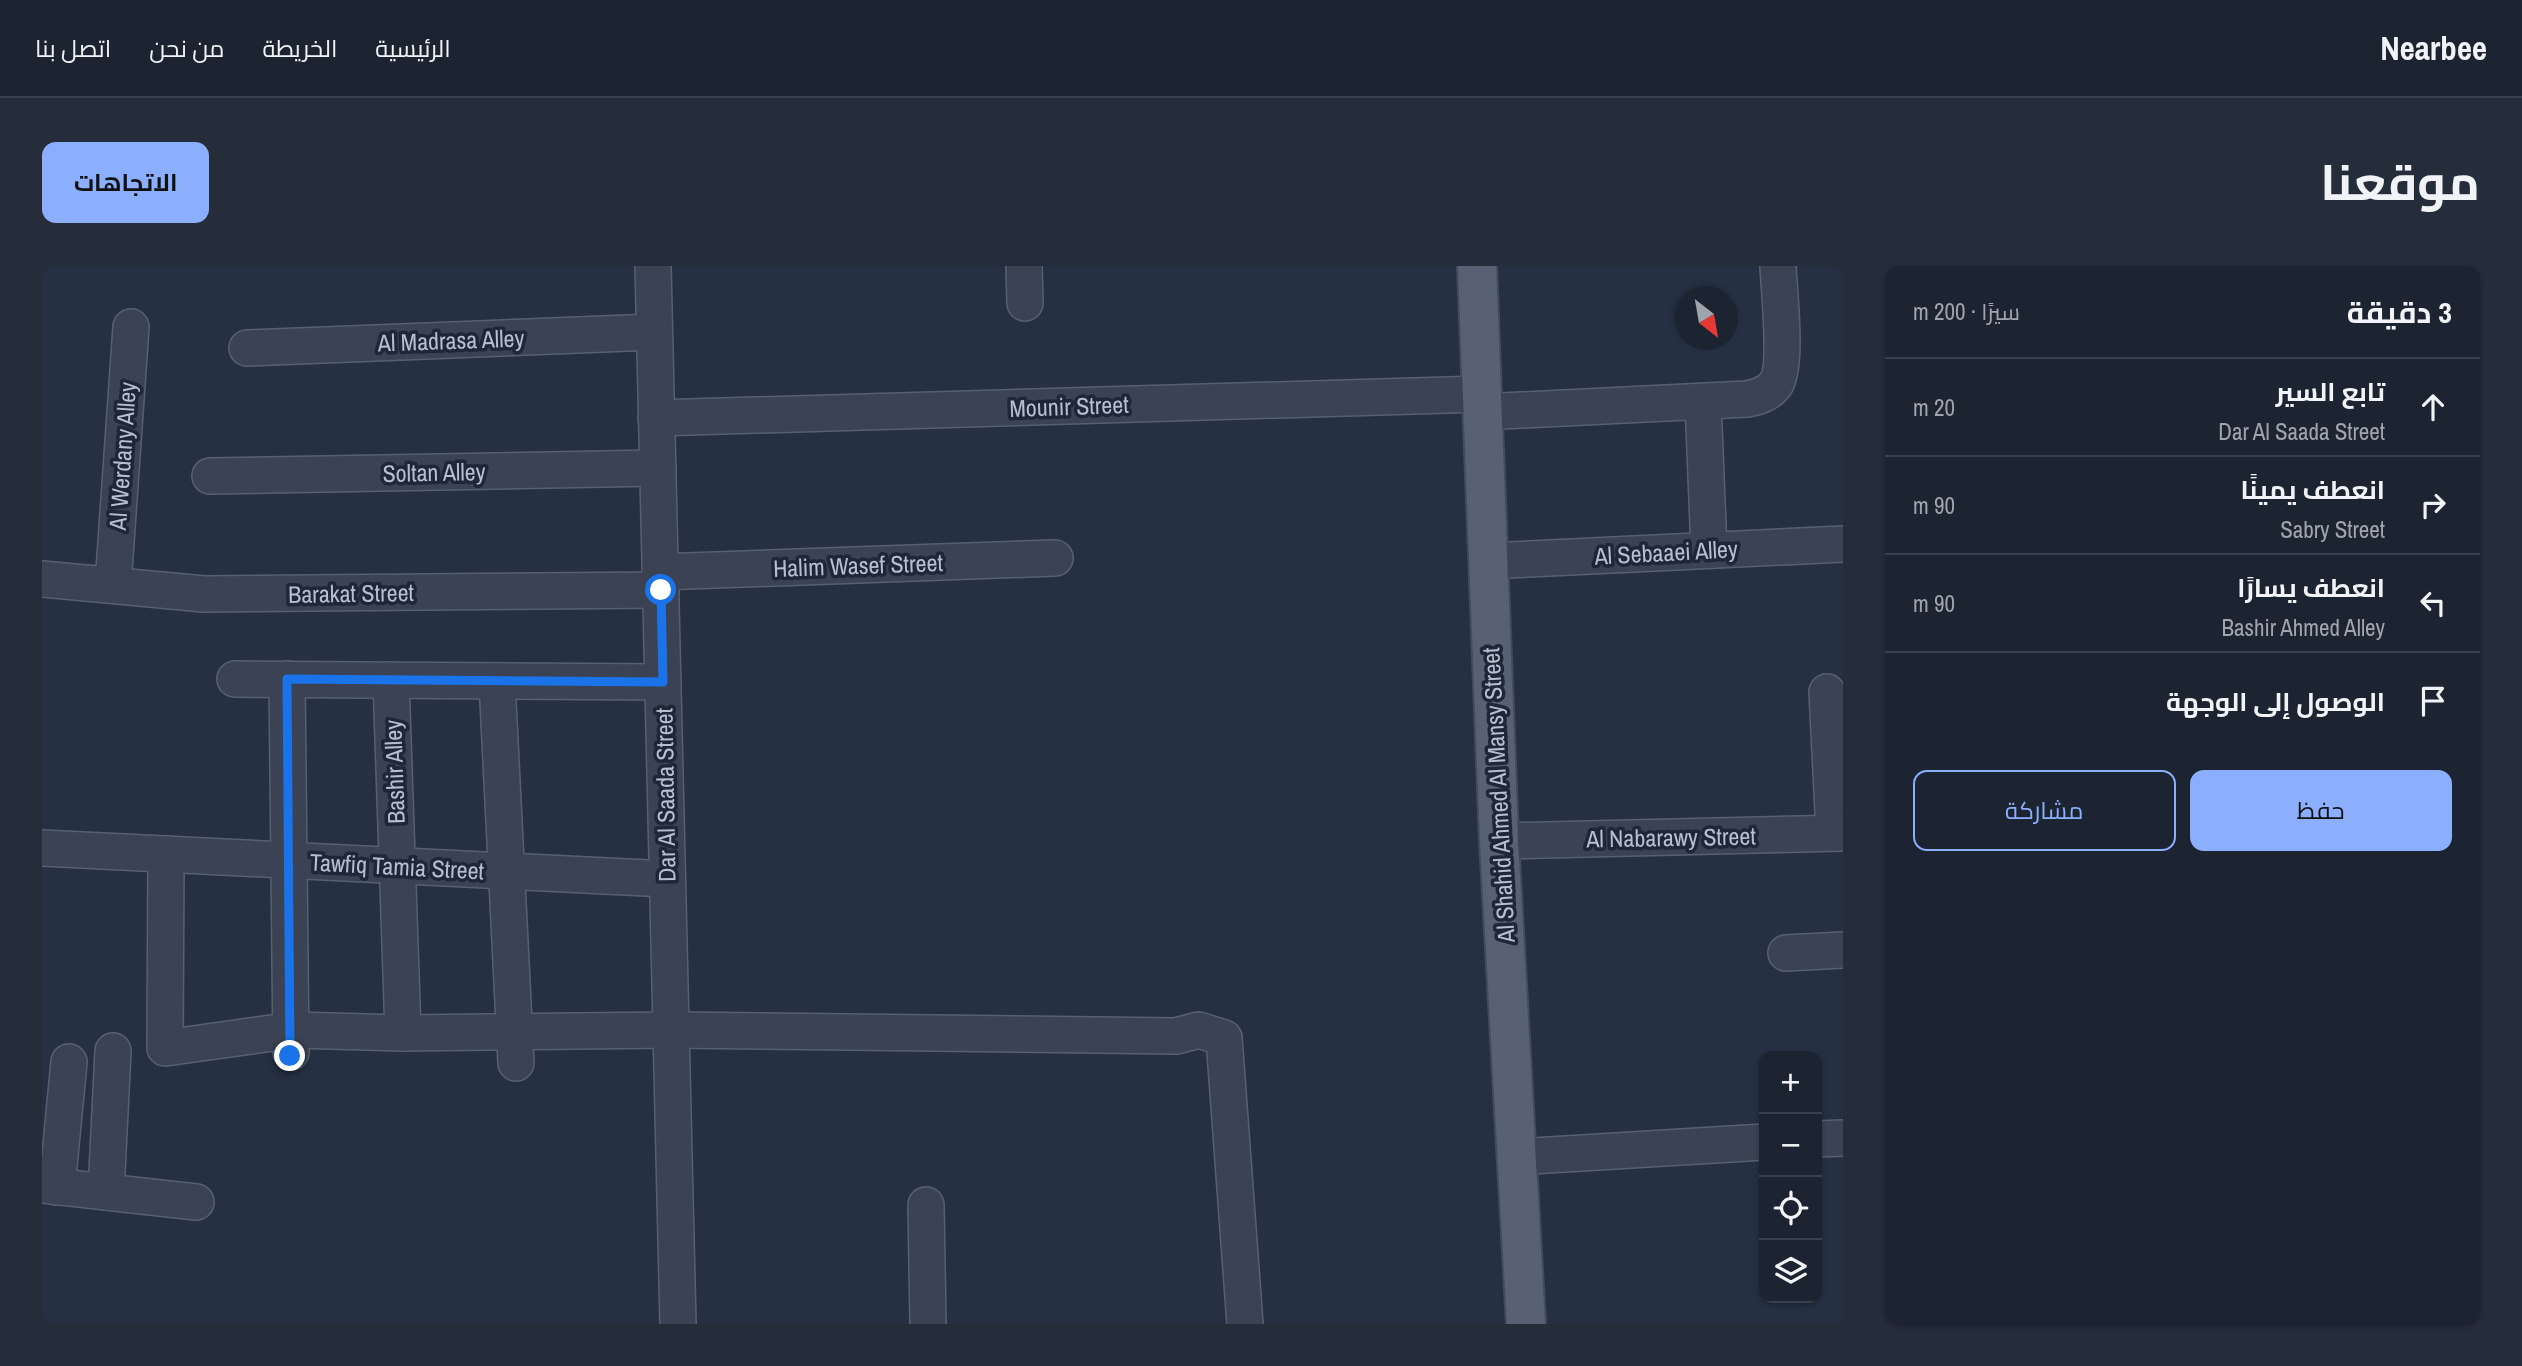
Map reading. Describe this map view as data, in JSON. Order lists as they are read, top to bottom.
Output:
{
  "streets": {
    "main road": ["Al Shahid Ahmed Al Mansy Street"],
    "street": [
      "Al Madrasa Alley",
      "Mounir Street",
      "Al Werdany Alley",
      "Soltan Alley",
      "Al Sebaaei Alley",
      "Halim Wasef Street",
      "Barakat Street",
      "Bashir Alley",
      "Dar Al Saada Street",
      "Al Nabarawy Street",
      "Tawfiq Tamia Street"
    ]
  },
  "crossings": [
    ["Al Madrasa Alley", "Dar Al Saada Street"],
    ["Mounir Street", "Dar Al Saada Street"],
    ["Mounir Street", "Al Shahid Ahmed Al Mansy Street"],
    ["Al Werdany Alley", "Barakat Street"],
    ["Soltan Alley", "Dar Al Saada Street"],
    ["Al Sebaaei Alley", "Al Shahid Ahmed Al Mansy Street"],
    ["Halim Wasef Street", "Barakat Street"],
    ["Halim Wasef Street", "Dar Al Saada Street"],
    ["Barakat Street", "Dar Al Saada Street"],
    ["Bashir Alley", "Tawfiq Tamia Street"],
    ["Dar Al Saada Street", "Tawfiq Tamia Street"],
    ["Al Shahid Ahmed Al Mansy Street", "Al Nabarawy Street"]
  ],
  "north": "bottom right",
  "page": {
    "header": "Nearbee",
    "nav": [
      "الرئيسية",
      "الخريطة",
      "من نحن",
      "اتصل بنا"
    ],
    "title": "موقعنا",
    "buttons": [
      "الاتجاهات",
      ["حفظ", "مشاركة"]
    ],
    "heading": ["3 دقيقة", "سيرًا · 200 m"],
    "list": [
      ["تابع السير", "Dar Al Saada Street", "20 m"],
      ["انعطف يمينًا", "Sabry Street", "90 m"],
      ["انعطف يسارًا", "Bashir Ahmed Alley", "90 m"],
      "الوصول إلى الوجهة"
    ],
    "map_buttons": ["+", "−"]
  }
}
